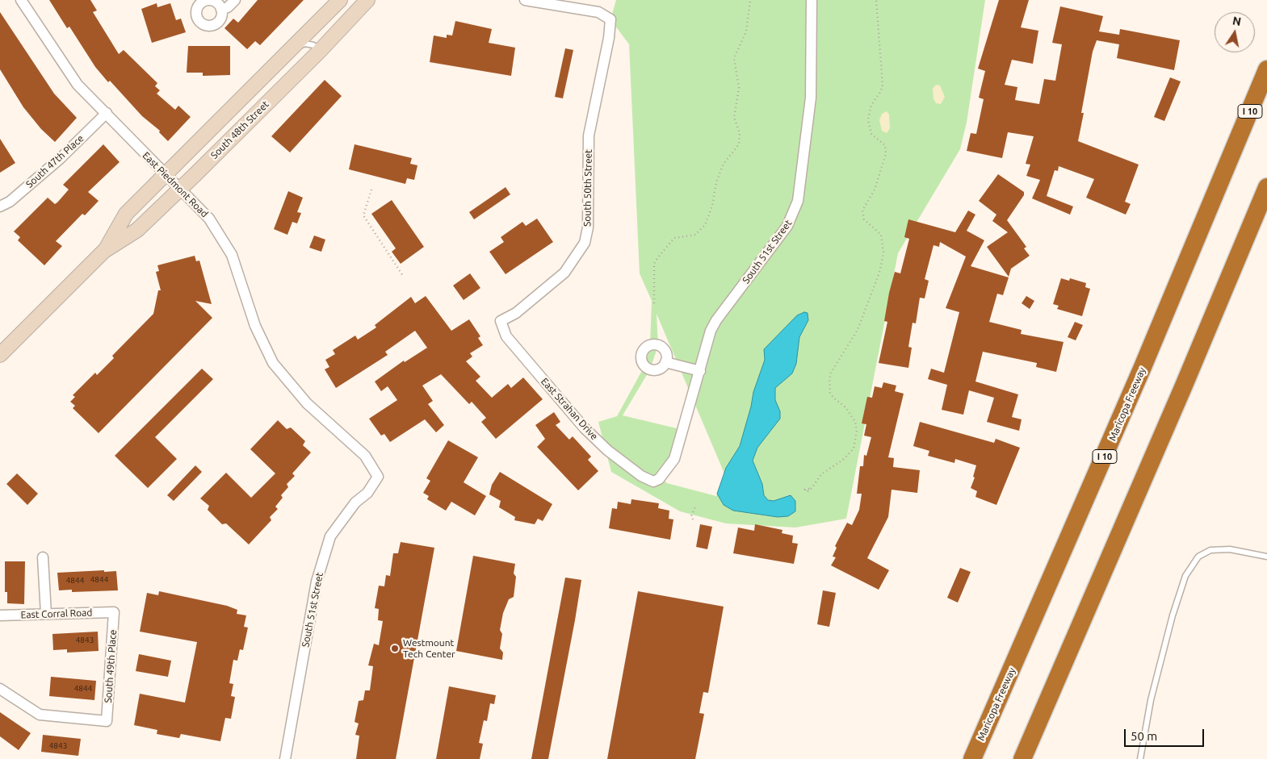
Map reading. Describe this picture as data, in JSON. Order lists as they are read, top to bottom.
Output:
{
  "streets": {
    "highway": ["I 10", "Maricopa Freeway"],
    "main road": ["South 48th Street"],
    "street": [
      "South 47th Place",
      "East Piedmont Road",
      "South 50th Street",
      "South 51st Street",
      "East Strahan Drive",
      "East Corral Road",
      "South 49th Place"
    ]
  },
  "crossings": [
    ["South 48th Street", "East Piedmont Road"],
    ["South 47th Place", "East Piedmont Road"],
    ["East Piedmont Road", "South 51st Street"],
    ["South 50th Street", "East Strahan Drive"],
    ["South 51st Street", "East Strahan Drive"],
    ["East Corral Road", "South 49th Place"]
  ],
  "places": ["Westmount Tech Center"],
  "house_numbers": [
    "4844",
    "4844",
    "4843",
    "4844",
    "4843"
  ],
  "scale_bar": "50 m",
  "north": "top"
}
